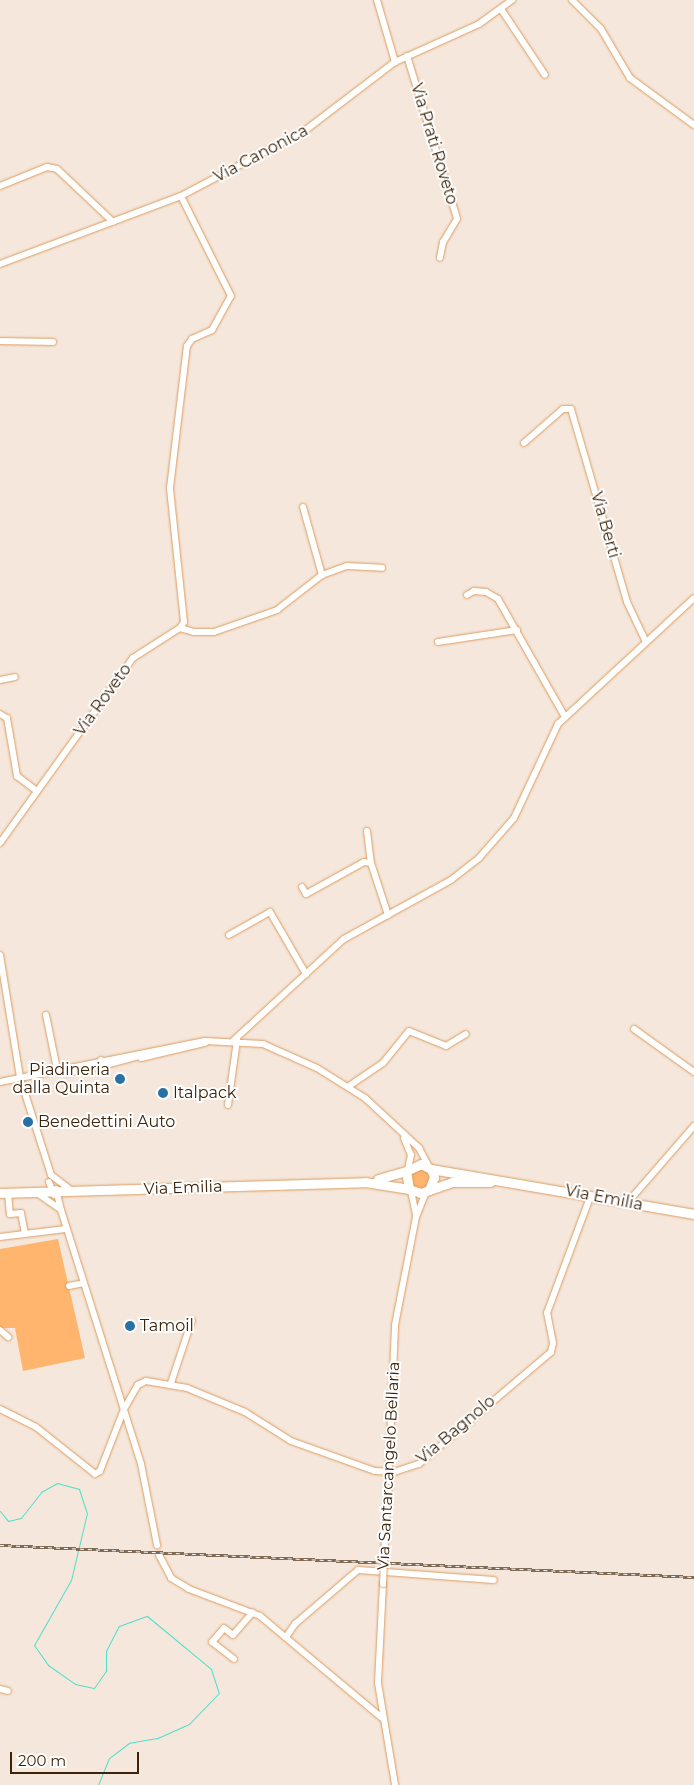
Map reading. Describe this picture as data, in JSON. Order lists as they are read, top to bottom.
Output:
{
  "streets": {
    "main road": ["Via Emilia"],
    "street": [
      "Via Prati Roveto",
      "Via Canonica",
      "Via Berti",
      "Via Roveto",
      "Via Bagnolo",
      "Via Santarcangelo Bellaria"
    ]
  },
  "crossings": [
    ["Via Prati Roveto", "Via Canonica"],
    ["Via Emilia", "Via Bagnolo"],
    ["Via Emilia", "Via Santarcangelo Bellaria"]
  ],
  "places": [
    "Piadineria dalla Quinta",
    "Italpack",
    "Benedettini Auto",
    "Tamoil"
  ],
  "scale_bar": "200 m"
}
